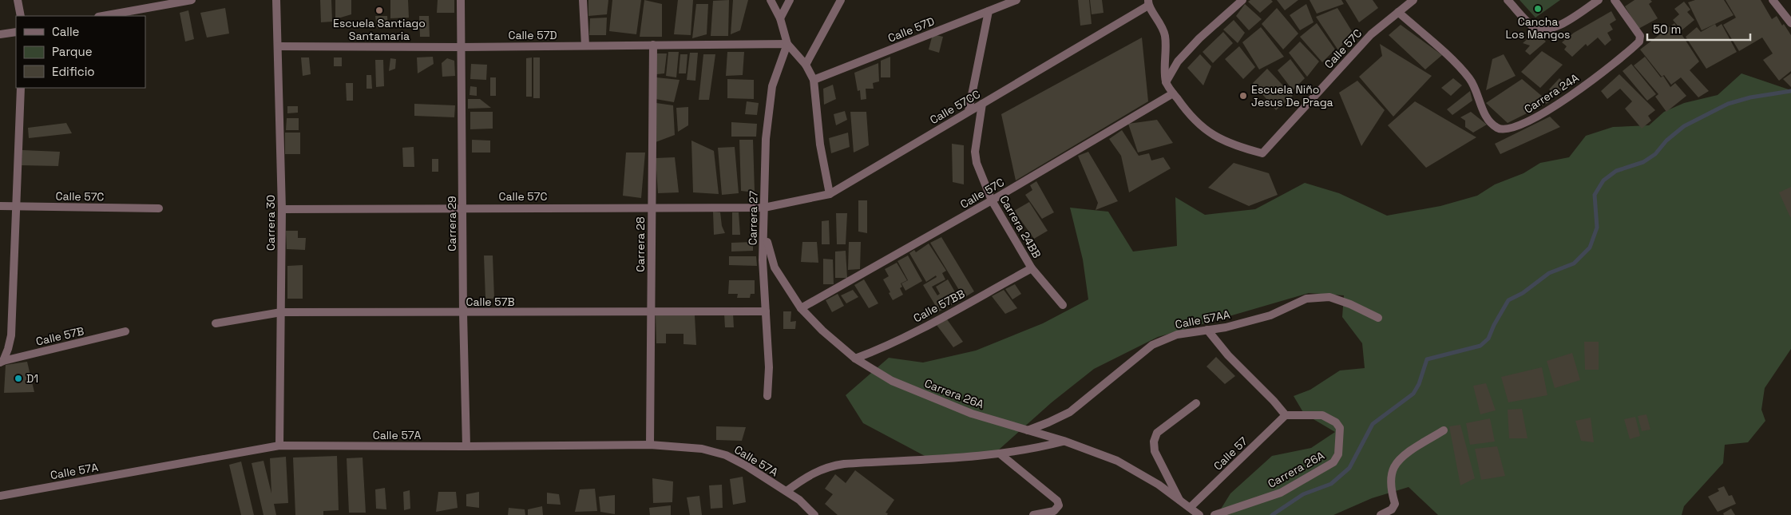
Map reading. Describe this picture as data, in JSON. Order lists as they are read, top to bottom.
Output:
{
  "streets": {
    "street": [
      "Calle 57D",
      "Calle 57C",
      "Carrera 24A",
      "Calle 57CC",
      "Carrera 27",
      "Carrera 30",
      "Carrera 29",
      "Carrera 24BB",
      "Carrera 28",
      "Calle 57B",
      "Calle 57BB",
      "Calle 57AA",
      "Carrera 26A",
      "Calle 57A",
      "Calle 57"
    ]
  },
  "crossings": [
    ["Calle 57D", "Carrera 27"],
    ["Calle 57D", "Carrera 30"],
    ["Calle 57D", "Carrera 29"],
    ["Calle 57D", "Carrera 28"],
    ["Calle 57C", "Carrera 24A"],
    ["Calle 57C", "Calle 57CC"],
    ["Calle 57C", "Carrera 27"],
    ["Calle 57C", "Carrera 30"],
    ["Calle 57C", "Carrera 29"],
    ["Calle 57C", "Carrera 24BB"],
    ["Calle 57C", "Carrera 28"],
    ["Calle 57C", "Carrera 26A"],
    ["Calle 57CC", "Carrera 27"],
    ["Calle 57CC", "Carrera 24BB"],
    ["Carrera 27", "Calle 57B"],
    ["Carrera 27", "Carrera 26A"],
    ["Carrera 30", "Calle 57B"],
    ["Carrera 30", "Calle 57A"],
    ["Carrera 29", "Calle 57B"],
    ["Carrera 29", "Calle 57A"],
    ["Carrera 24BB", "Calle 57BB"],
    ["Carrera 28", "Calle 57B"],
    ["Carrera 28", "Calle 57A"],
    ["Calle 57BB", "Carrera 26A"],
    ["Calle 57AA", "Carrera 26A"],
    ["Carrera 26A", "Calle 57"]
  ],
  "places": [
    "Cancha Los Mangos",
    "Escuela Santiago Santamaria",
    "Escuela Niño Jesus De Praga",
    "D1"
  ],
  "legend": ["Calle", "Parque", "Edificio"],
  "scale_bar": "50 m"
}
